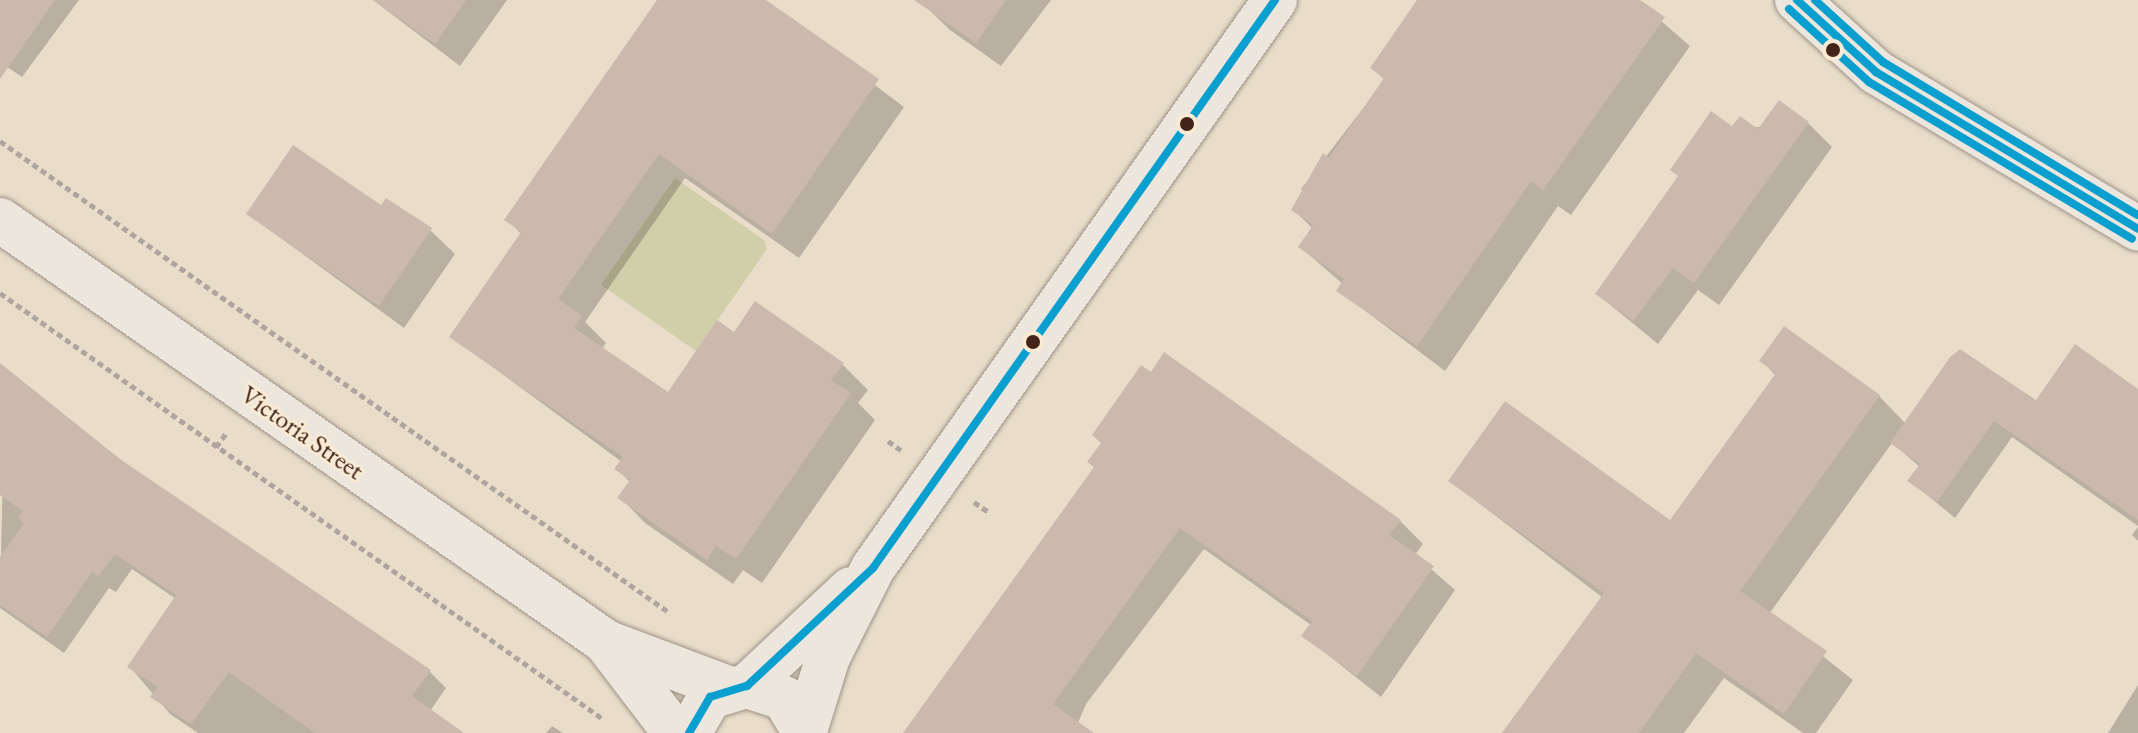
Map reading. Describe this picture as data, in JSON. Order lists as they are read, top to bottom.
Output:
{
  "streets": {
    "main road": ["Victoria Street"]
  }
}
